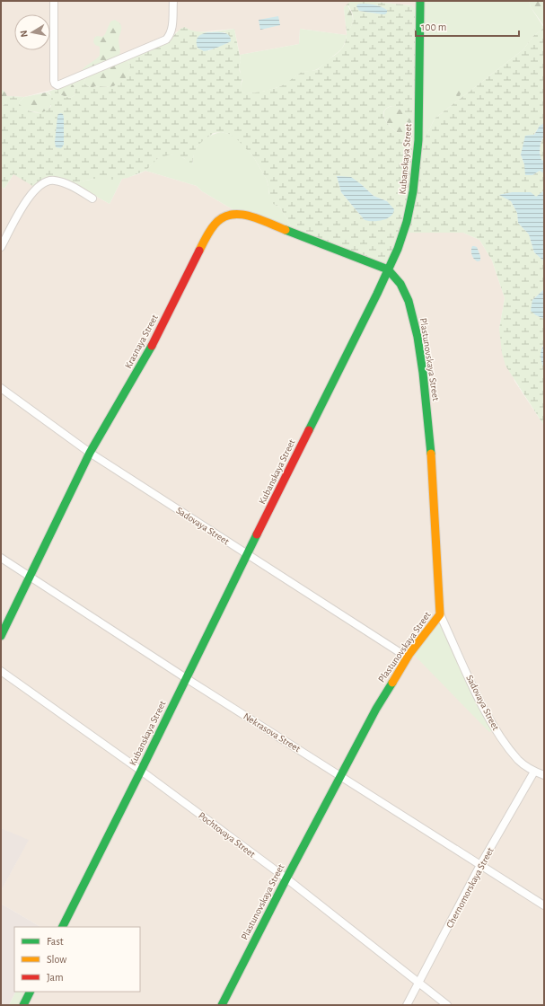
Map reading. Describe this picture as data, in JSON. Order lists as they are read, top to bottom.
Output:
{
  "streets": {
    "street": [
      "Kubanskaya Street",
      "Krasnaya Street",
      "Plastunovskaya Street",
      "Sadovaya Street",
      "Nekrasova Street",
      "Pochtovaya Street",
      "Chernomorskaya Street"
    ]
  },
  "crossings": [
    ["Kubanskaya Street", "Krasnaya Street"],
    ["Kubanskaya Street", "Plastunovskaya Street"],
    ["Kubanskaya Street", "Sadovaya Street"],
    ["Kubanskaya Street", "Nekrasova Street"],
    ["Kubanskaya Street", "Pochtovaya Street"],
    ["Krasnaya Street", "Plastunovskaya Street"],
    ["Krasnaya Street", "Sadovaya Street"],
    ["Krasnaya Street", "Nekrasova Street"],
    ["Plastunovskaya Street", "Sadovaya Street"],
    ["Plastunovskaya Street", "Nekrasova Street"],
    ["Plastunovskaya Street", "Pochtovaya Street"],
    ["Sadovaya Street", "Chernomorskaya Street"],
    ["Nekrasova Street", "Chernomorskaya Street"],
    ["Pochtovaya Street", "Chernomorskaya Street"]
  ],
  "legend": ["Fast", "Slow", "Jam"],
  "scale_bar": "100 m",
  "north": "left"
}
